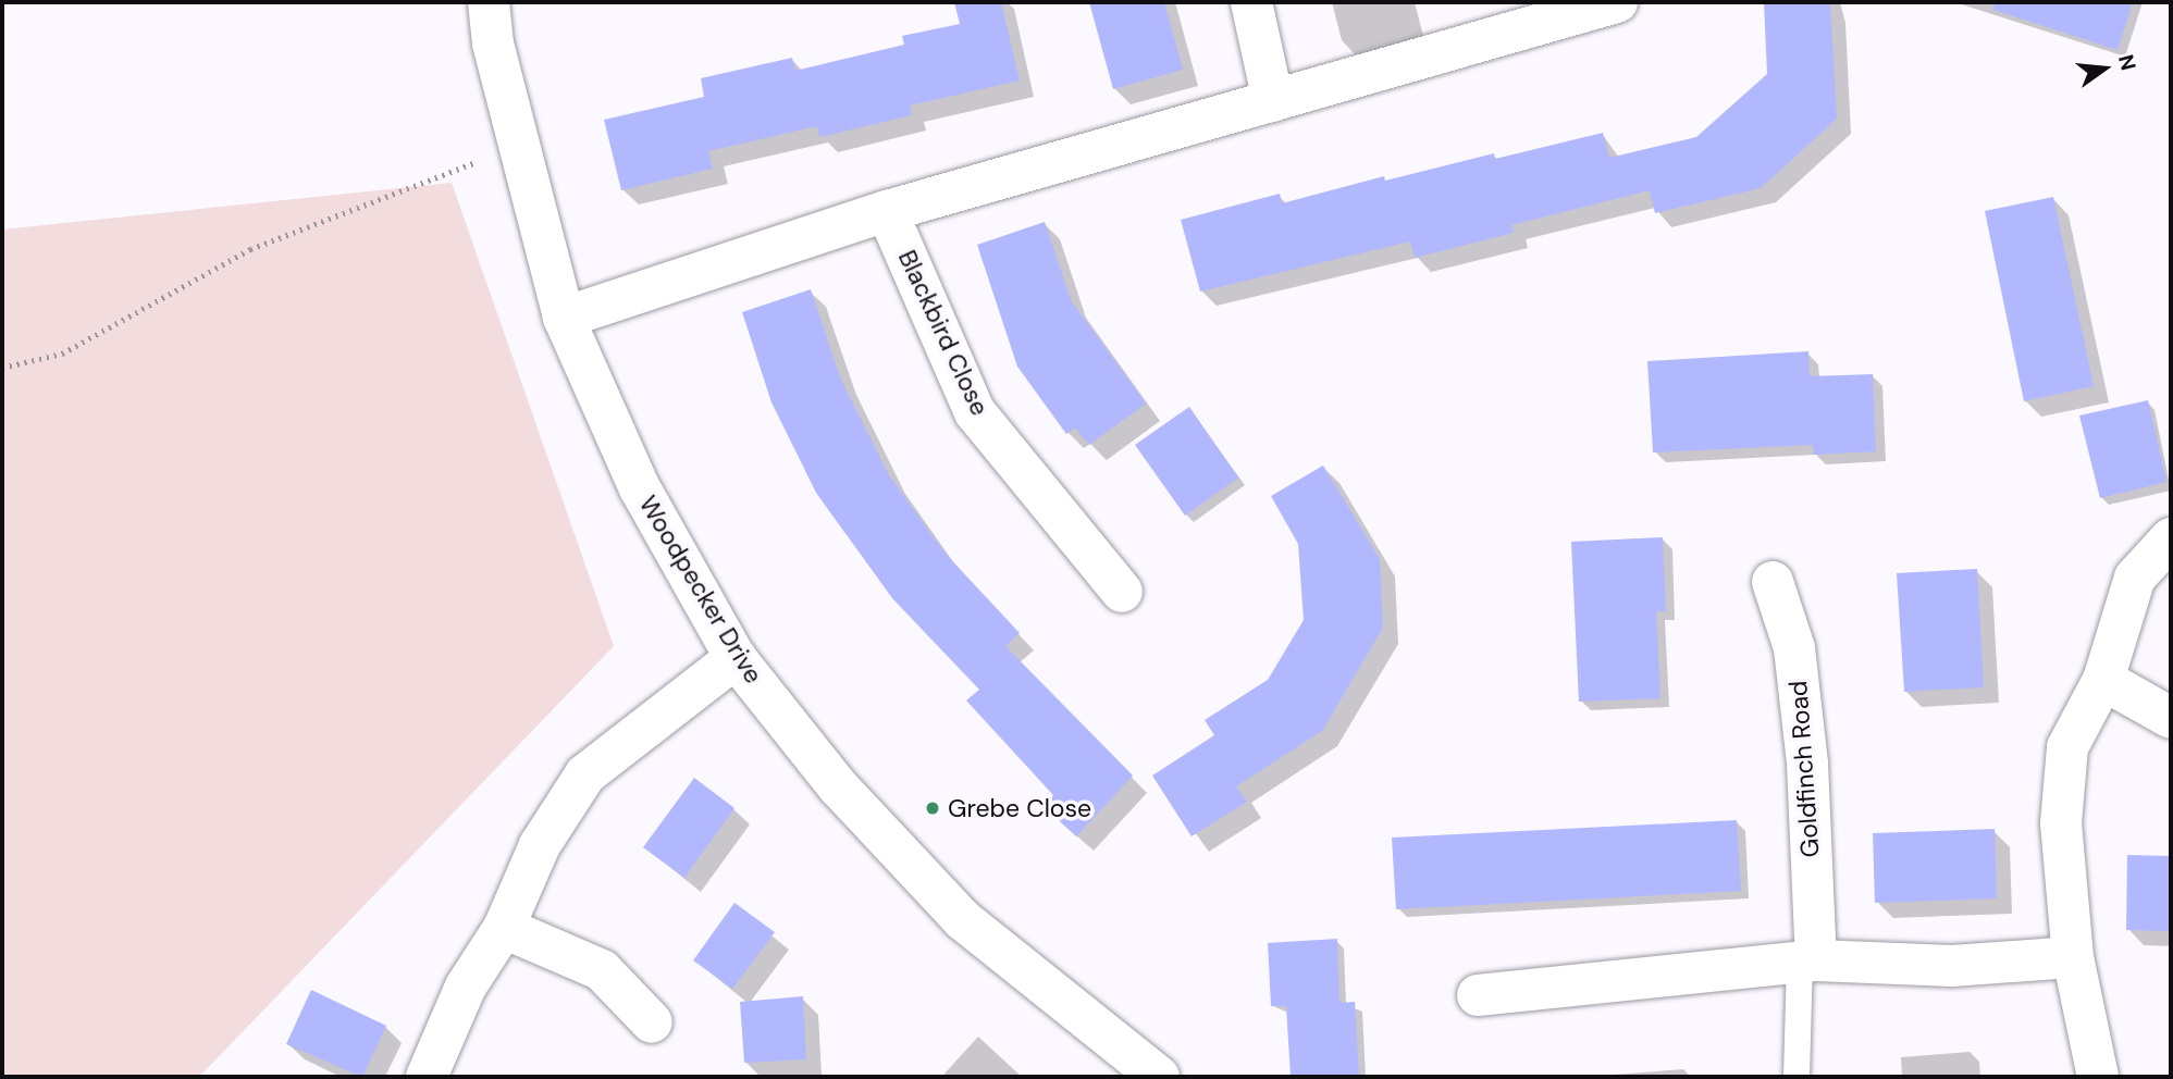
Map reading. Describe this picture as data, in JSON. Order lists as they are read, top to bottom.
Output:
{
  "streets": {
    "street": ["Blackbird Close", "Woodpecker Drive", "Goldfinch Road"]
  },
  "places": ["Grebe Close"],
  "north": "right"
}
